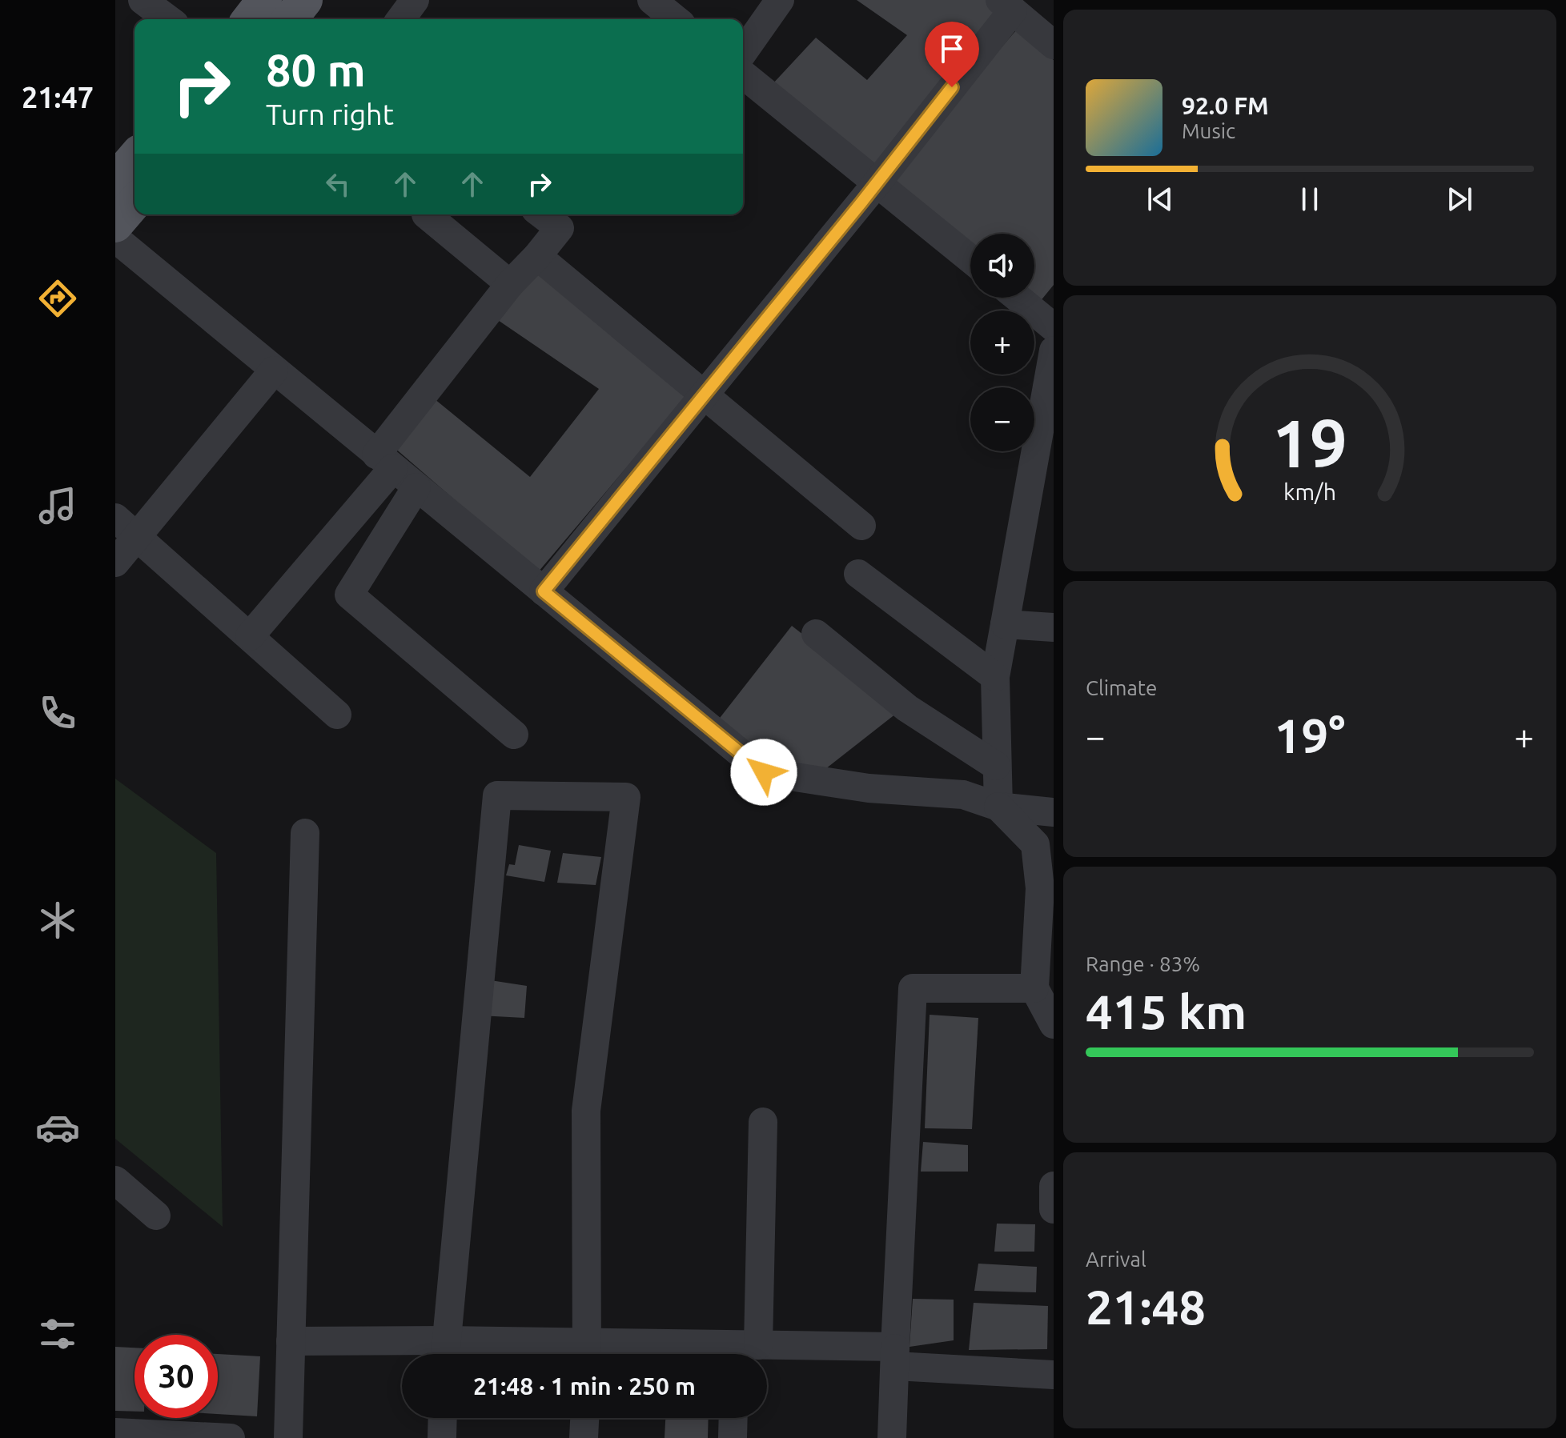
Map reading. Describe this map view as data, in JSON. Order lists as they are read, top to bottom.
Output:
{
  "page": {
    "tabs": "21:47",
    "turn": ["80 m", "Turn right"],
    "song": ["92.0 FM", "Music"],
    "map_buttons": ["+", "−"],
    "tile": [
      "Climate",
      ["Range · 83%", "415 km"],
      ["Arrival", "21:48"]
    ],
    "heat": ["−", "19°", "+"],
    "limit": "30",
    "trip": "21:48 · 1 min · 250 m",
    "gauge": ["19", "km/h"]
  }
}
